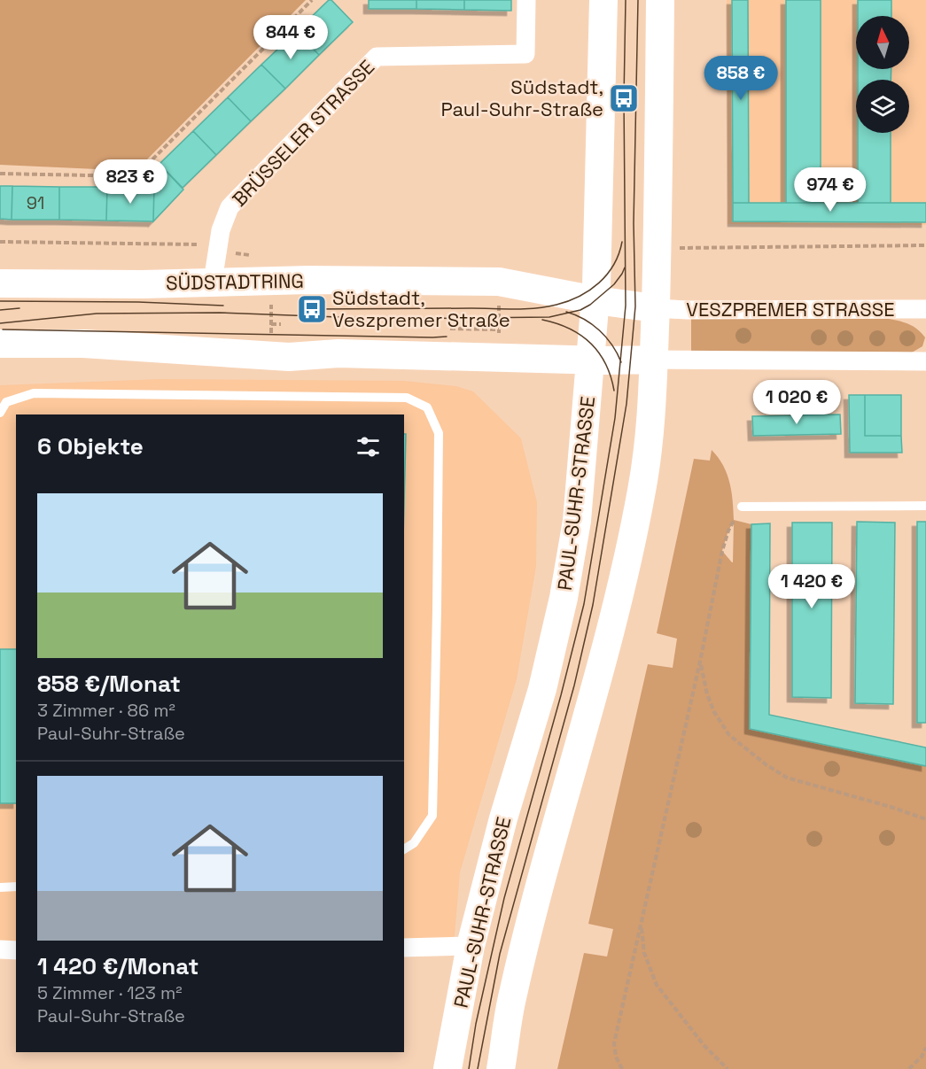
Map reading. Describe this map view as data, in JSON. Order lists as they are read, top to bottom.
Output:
{
  "streets": {
    "street": [
      "BRÜSSELER STRASSE",
      "SÜDSTADTRING",
      "VESZPREMER STRASSE",
      "PAUL-SUHR-STRASSE"
    ]
  },
  "crossings": [
    ["BRÜSSELER STRASSE", "SÜDSTADTRING"],
    ["SÜDSTADTRING", "VESZPREMER STRASSE"],
    ["SÜDSTADTRING", "PAUL-SUHR-STRASSE"]
  ],
  "places": {
    "bus stop": ["Südstadt, Paul-Suhr-Straße", "Südstadt, Veszpremer Straße"]
  },
  "house_numbers": ["91"],
  "north": "top",
  "page": {
    "price": [
      "844 €",
      "858 €",
      "823 €",
      "974 €",
      "1 020 €",
      "1 420 €"
    ],
    "heading": "6 Objekte",
    "list": [
      {
        "name": "858 €/Monat",
        "note": "3 Zimmer · 86 m² · Paul-Suhr-Straße"
      },
      {
        "name": "1 420 €/Monat",
        "note": "5 Zimmer · 123 m² · Paul-Suhr-Straße"
      }
    ]
  }
}
